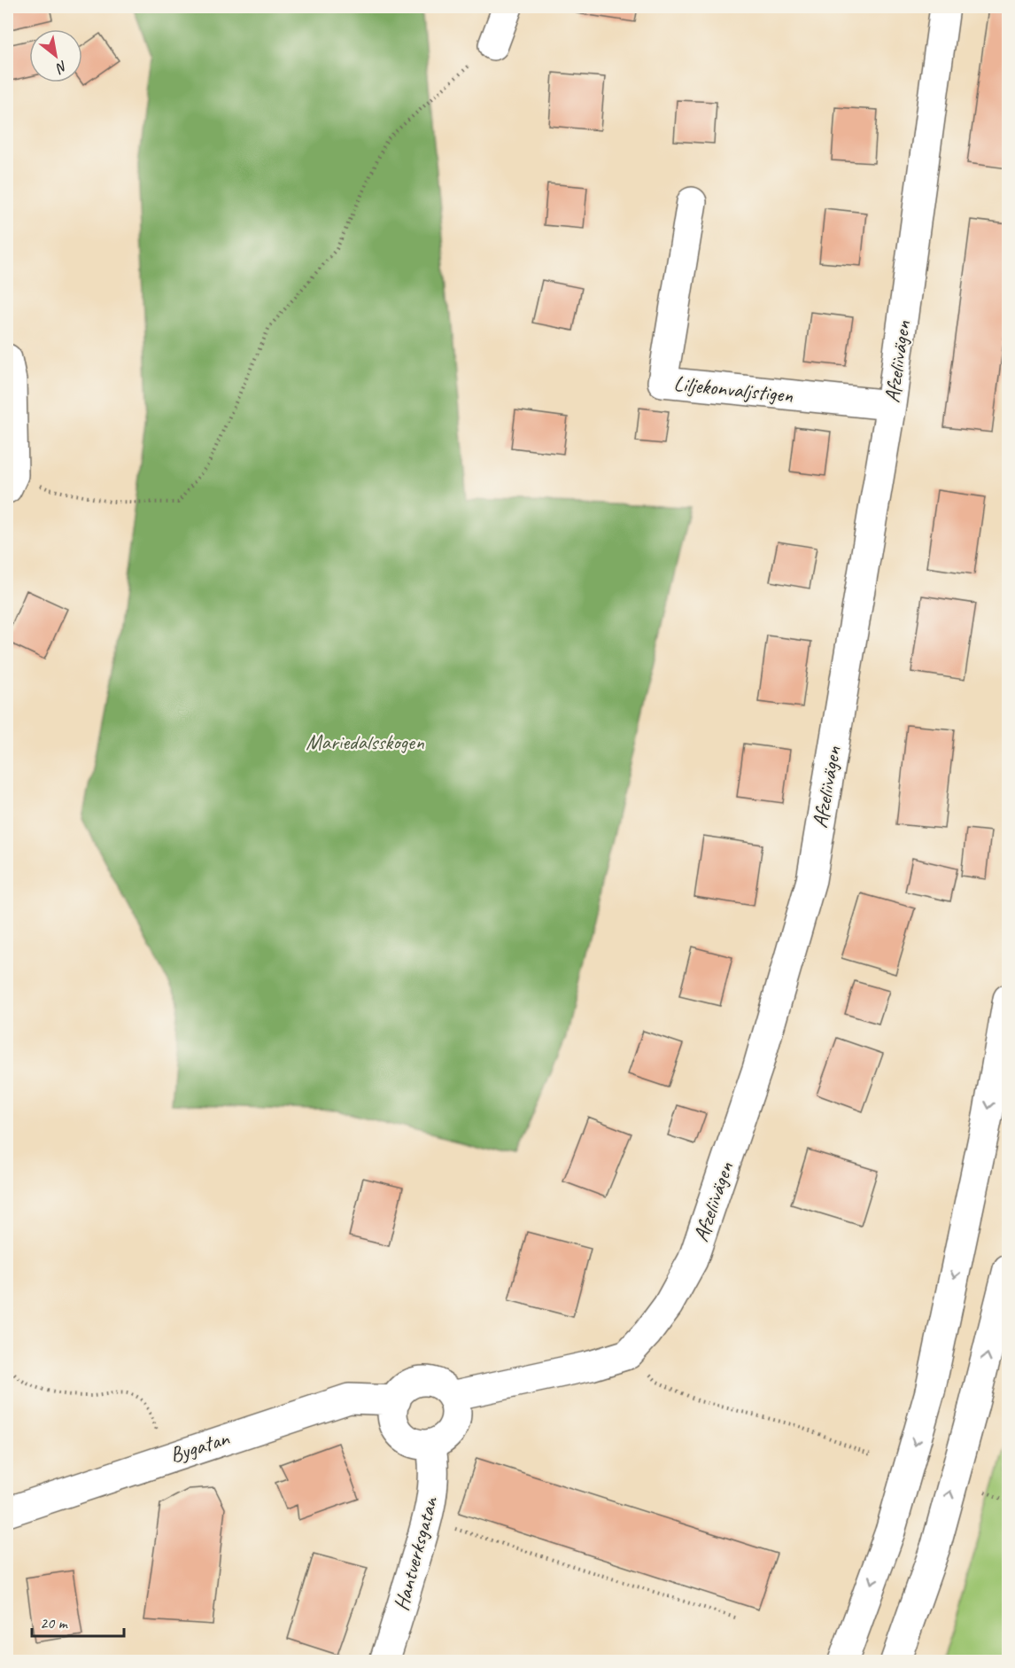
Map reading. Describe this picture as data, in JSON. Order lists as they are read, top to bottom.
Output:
{
  "streets": {
    "main road": [
      "Afzeliivägen",
      "Liljekonvaljstigen",
      "Bygatan",
      "Hantverksgatan"
    ]
  },
  "crossings": [
    ["Afzeliivägen", "Liljekonvaljstigen"],
    ["Bygatan", "Hantverksgatan"]
  ],
  "parks": ["Mariedalsskogen"],
  "scale_bar": "20 m",
  "north": "bottom right"
}
